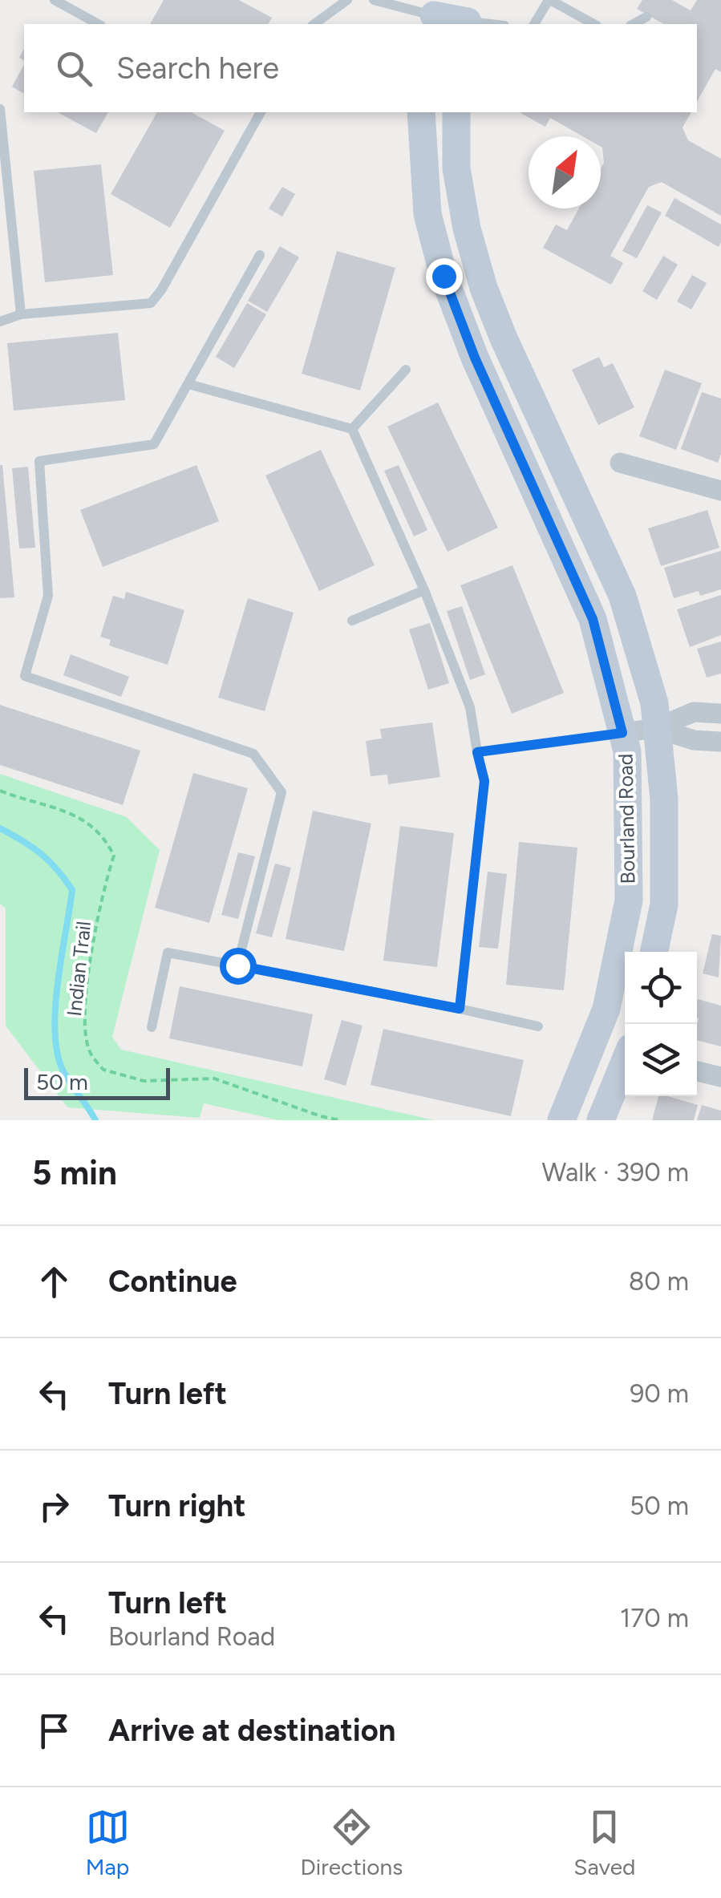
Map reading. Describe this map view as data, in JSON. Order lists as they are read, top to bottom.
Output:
{
  "streets": {
    "main road": ["Bourland Road"],
    "path": ["Indian Trail"]
  },
  "scale_bar": "50 m",
  "north": "top right",
  "page": {
    "search": "Search here",
    "scale": "50 m",
    "heading": ["5 min", "Walk · 390 m"],
    "list": [
      ["Continue", "80 m"],
      ["Turn left", "90 m"],
      ["Turn right", "50 m"],
      ["Turn left", "Bourland Road", "170 m"],
      "Arrive at destination"
    ],
    "nav": ["Map", "Directions", "Saved"]
  }
}
